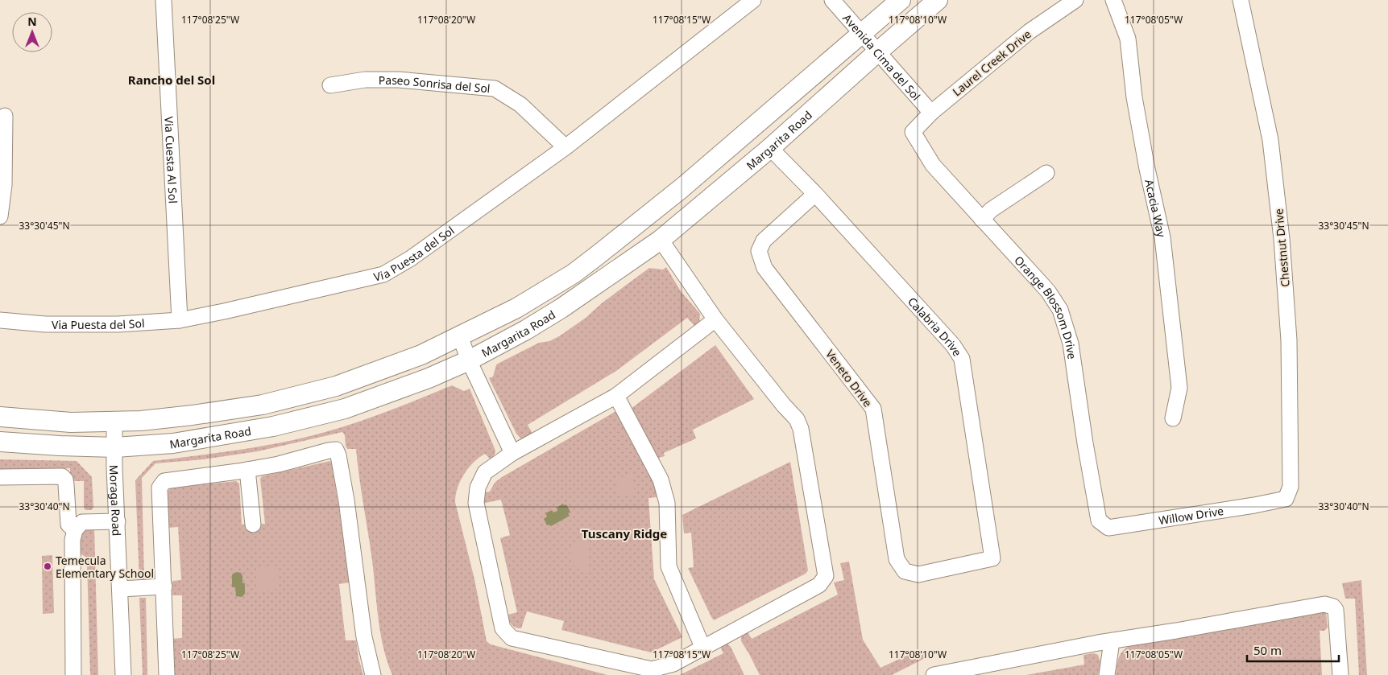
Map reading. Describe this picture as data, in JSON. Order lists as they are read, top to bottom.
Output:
{
  "streets": {
    "main road": ["Margarita Road"],
    "street": [
      "Avenida Cima del Sol",
      "Laurel Creek Drive",
      "Paseo Sonrisa del Sol",
      "Via Cuesta Al Sol",
      "Acacia Way",
      "Chestnut Drive",
      "Via Puesta del Sol",
      "Orange Blossom Drive",
      "Calabria Drive",
      "Veneto Drive",
      "Moraga Road",
      "Willow Drive"
    ]
  },
  "crossings": [
    ["Avenida Cima del Sol", "Laurel Creek Drive"],
    ["Avenida Cima del Sol", "Margarita Road"],
    ["Laurel Creek Drive", "Orange Blossom Drive"],
    ["Paseo Sonrisa del Sol", "Via Puesta del Sol"],
    ["Margarita Road", "Calabria Drive"],
    ["Margarita Road", "Moraga Road"],
    ["Via Cuesta Al Sol", "Via Puesta del Sol"],
    ["Chestnut Drive", "Willow Drive"],
    ["Orange Blossom Drive", "Willow Drive"],
    ["Calabria Drive", "Veneto Drive"]
  ],
  "districts": ["Rancho del Sol", "Tuscany Ridge"],
  "places": ["Temecula Elementary School"],
  "scale_bar": "50 m",
  "north": "top",
  "coordinates": [
    "117°08'25\"W",
    "117°08'20\"W",
    "117°08'15\"W",
    "117°08'10\"W",
    "117°08'05\"W",
    "33°30'45\"N",
    "33°30'40\"N"
  ]
}
